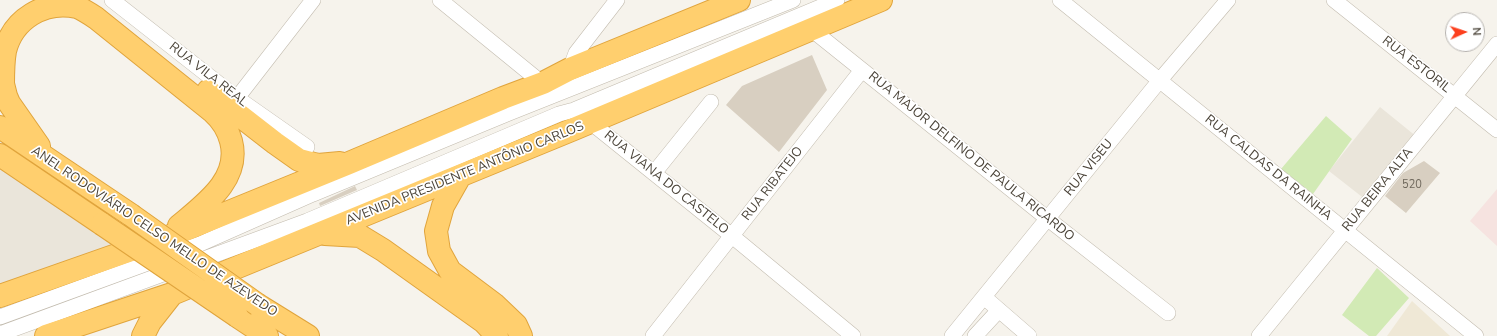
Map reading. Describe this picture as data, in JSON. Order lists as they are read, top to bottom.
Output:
{
  "streets": {
    "highway": ["AVENIDA PRESIDENTE ANTÔNIO CARLOS", "ANEL RODOVIÁRIO CELSO MELLO DE AZEVEDO"],
    "street": [
      "RUA ESTORIL",
      "RUA VILA REAL",
      "RUA MAJOR DELFINO DE PAULA RICARDO",
      "RUA VISEU",
      "RUA CALDAS DA RAINHA",
      "RUA VIANA DO CASTELO",
      "RUA RIBATEJO",
      "RUA BEIRA ALTA"
    ]
  },
  "crossings": [
    ["RUA ESTORIL", "RUA BEIRA ALTA"],
    ["RUA MAJOR DELFINO DE PAULA RICARDO", "RUA VISEU"],
    ["RUA MAJOR DELFINO DE PAULA RICARDO", "AVENIDA PRESIDENTE ANTÔNIO CARLOS"],
    ["RUA MAJOR DELFINO DE PAULA RICARDO", "RUA RIBATEJO"],
    ["RUA VISEU", "RUA CALDAS DA RAINHA"],
    ["RUA CALDAS DA RAINHA", "RUA BEIRA ALTA"],
    ["AVENIDA PRESIDENTE ANTÔNIO CARLOS", "RUA VIANA DO CASTELO"],
    ["RUA VIANA DO CASTELO", "RUA RIBATEJO"]
  ],
  "house_numbers": ["520"],
  "north": "right"
}
